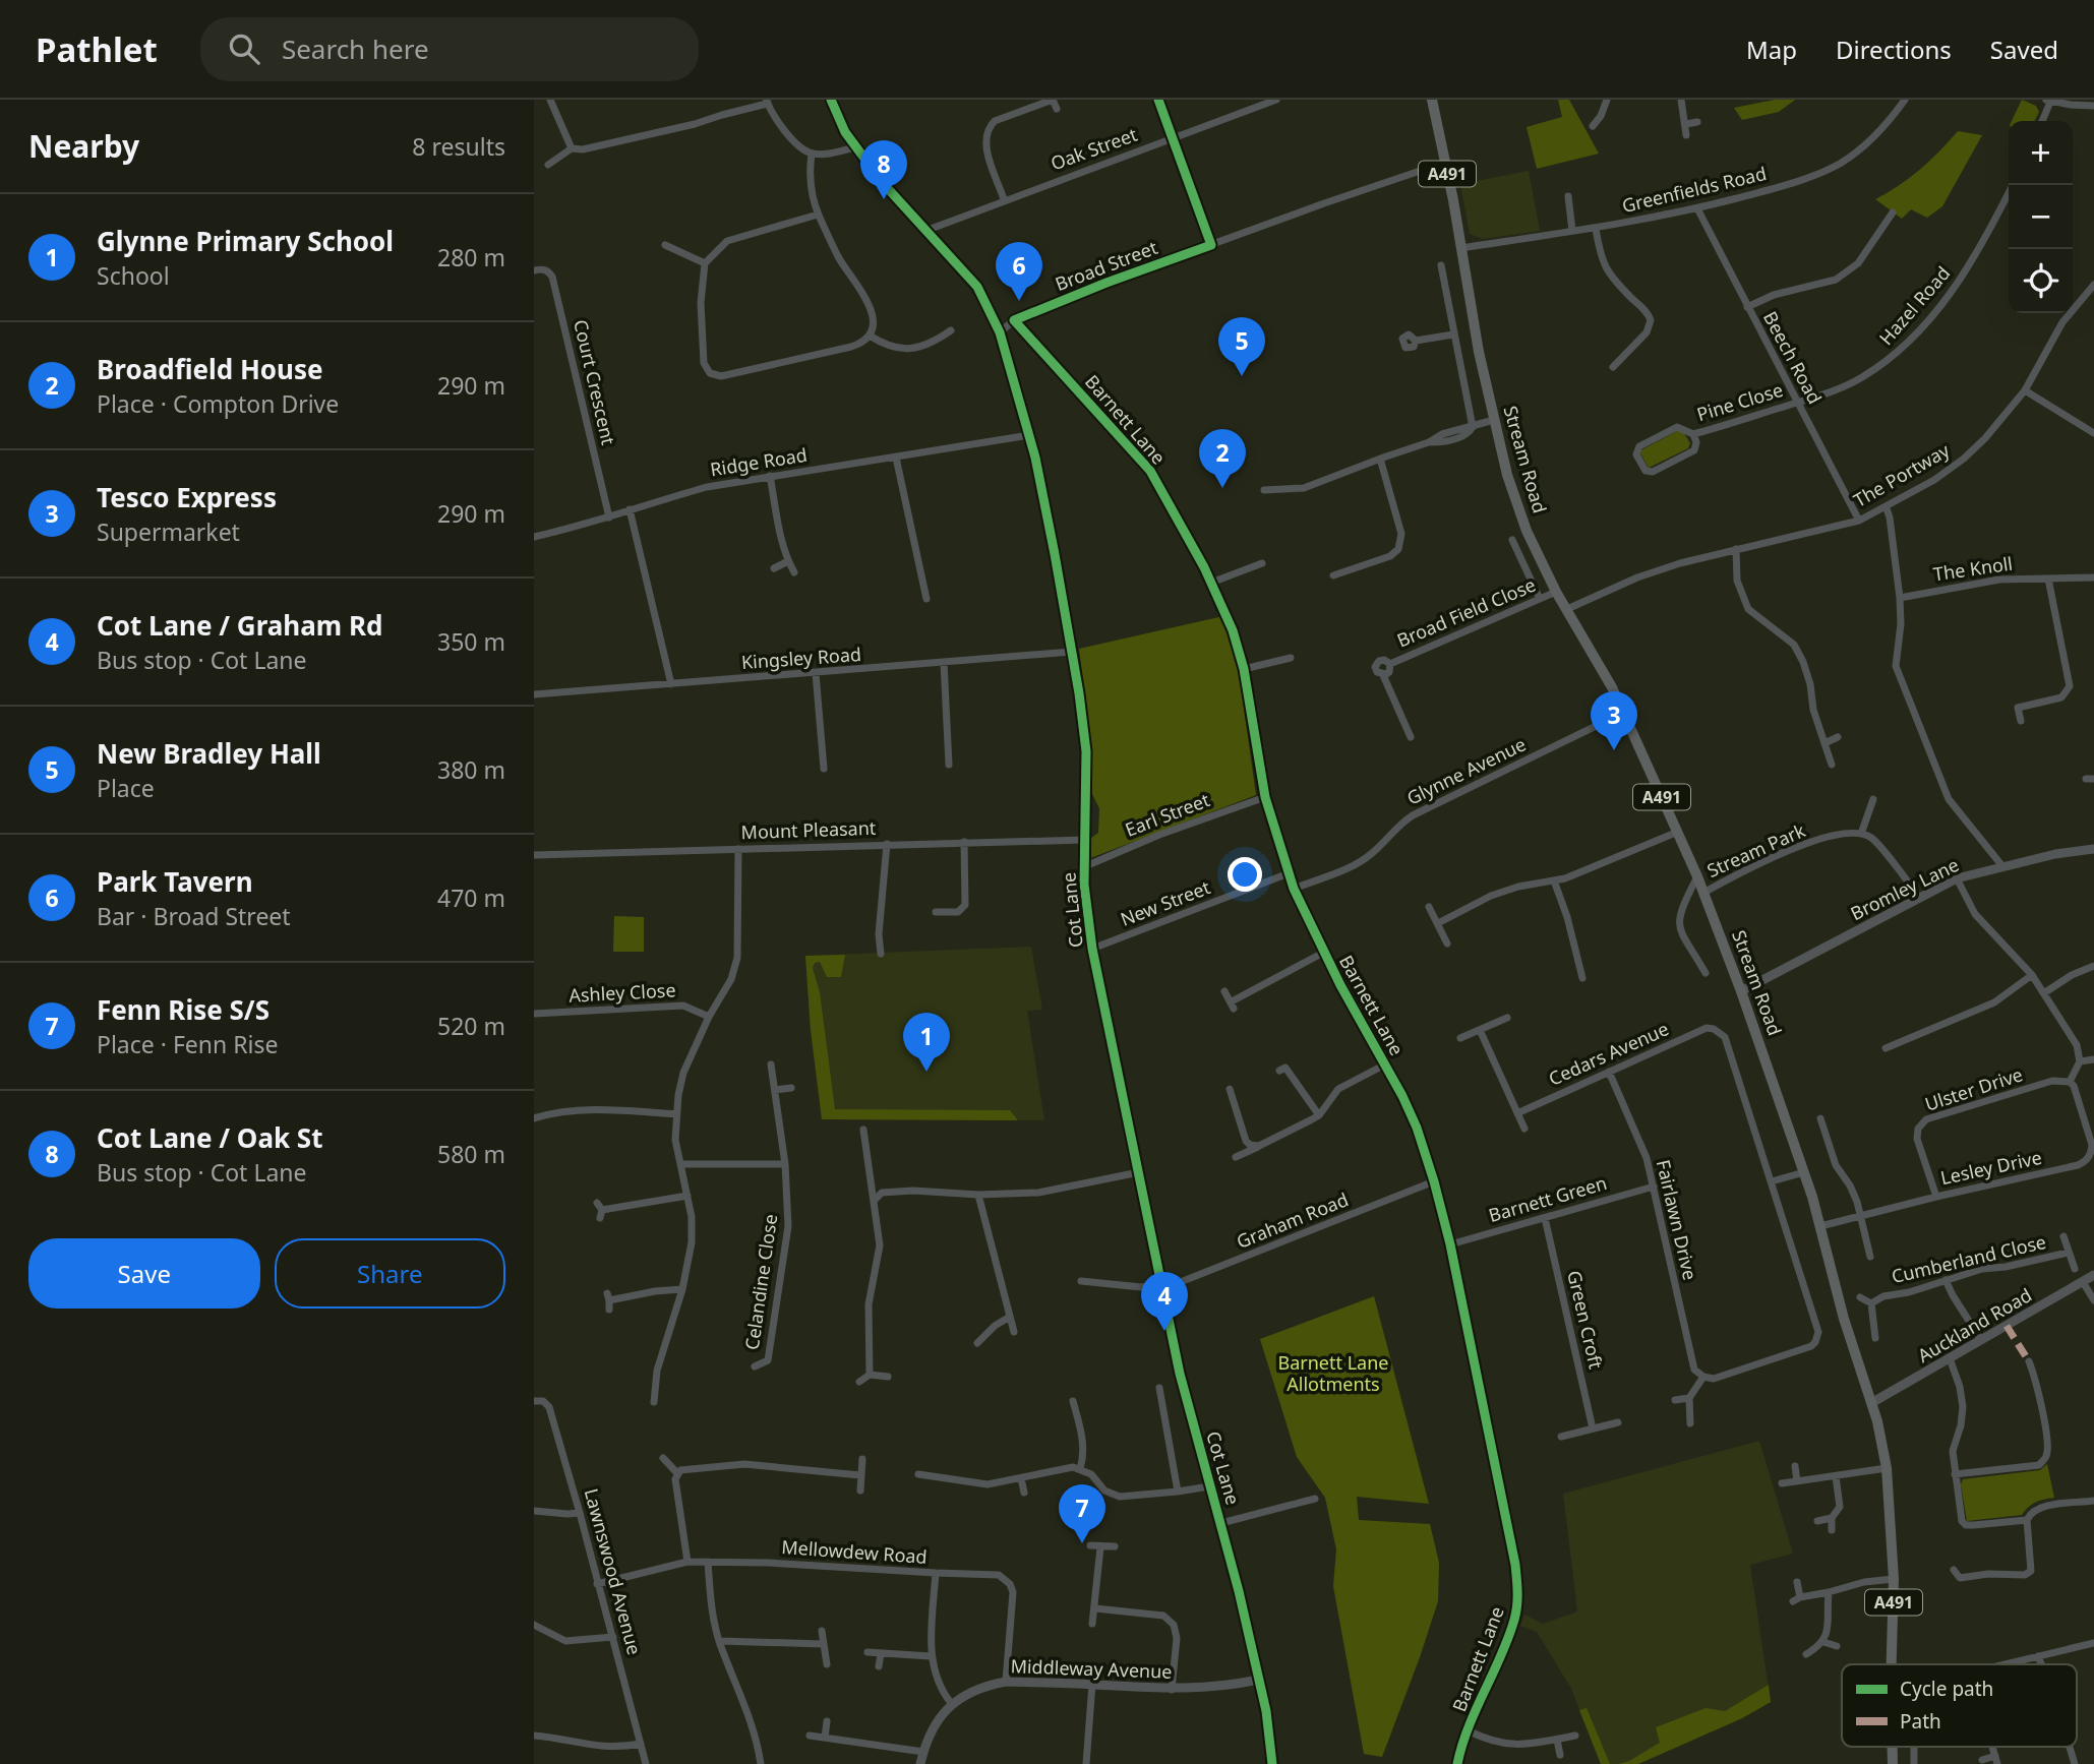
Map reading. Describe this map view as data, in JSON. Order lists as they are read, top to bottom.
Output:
{
  "streets": {
    "highway": ["A491", "Stream Road"],
    "street": [
      "Oak Street",
      "Greenfields Road",
      "Broad Street",
      "Hazel Road",
      "Beech Road",
      "Court Crescent",
      "Pine Close",
      "Barnett Lane",
      "Ridge Road",
      "The Portway",
      "The Knoll",
      "Broad Field Close",
      "Kingsley Road",
      "Glynne Avenue",
      "Earl Street",
      "Mount Pleasant",
      "Stream Park",
      "Bromley Lane",
      "New Street",
      "Cot Lane",
      "Ashley Close",
      "Cedars Avenue",
      "Ulster Drive",
      "Lesley Drive",
      "Barnett Green",
      "Fairlawn Drive",
      "Graham Road",
      "Cumberland Close",
      "Celandine Close",
      "Green Croft",
      "Auckland Road",
      "Mellowdew Road",
      "Lawnswood Avenue",
      "Middleway Avenue"
    ]
  },
  "crossings": [
    ["Oak Street", "Cot Lane"],
    ["A491", "Greenfields Road"],
    ["A491", "Broad Street"],
    ["A491", "Stream Road"],
    ["Greenfields Road", "Beech Road"],
    ["Greenfields Road", "Stream Road"],
    ["Broad Street", "Barnett Lane"],
    ["Hazel Road", "Beech Road"],
    ["Hazel Road", "Pine Close"],
    ["Beech Road", "Pine Close"],
    ["Beech Road", "The Portway"],
    ["Court Crescent", "Ridge Road"],
    ["Barnett Lane", "Glynne Avenue"],
    ["Barnett Lane", "Earl Street"],
    ["Barnett Lane", "New Street"],
    ["Barnett Lane", "Barnett Green"],
    ["Barnett Lane", "Graham Road"],
    ["Stream Road", "The Portway"],
    ["Stream Road", "Broad Field Close"],
    ["Stream Road", "Glynne Avenue"],
    ["Stream Road", "Stream Park"],
    ["Stream Road", "Bromley Lane"],
    ["Stream Road", "Lesley Drive"],
    ["Stream Road", "Auckland Road"],
    ["Ridge Road", "Cot Lane"],
    ["Kingsley Road", "Cot Lane"],
    ["Earl Street", "Cot Lane"],
    ["Mount Pleasant", "Cot Lane"],
    ["New Street", "Cot Lane"],
    ["Cot Lane", "Graham Road"],
    ["Cot Lane", "Middleway Avenue"],
    ["Cedars Avenue", "Fairlawn Drive"],
    ["Ulster Drive", "Lesley Drive"],
    ["Barnett Green", "Fairlawn Drive"],
    ["Barnett Green", "Green Croft"],
    ["Mellowdew Road", "Lawnswood Avenue"],
    ["Mellowdew Road", "Middleway Avenue"]
  ],
  "parks": ["Barnett Lane Allotments"],
  "legend": ["Cycle path", "Path"],
  "page": {
    "header": "Pathlet",
    "search": "Search here",
    "nav": ["Map", "Directions", "Saved"],
    "heading": ["Nearby", "8 results"],
    "map_buttons": ["+", "−"],
    "pins": [
      "8",
      "6",
      "5",
      "2",
      "3",
      "1",
      "4",
      "7"
    ],
    "list": [
      {
        "mark": "1",
        "name": "Glynne Primary School",
        "note": "School",
        "value": "280 m"
      },
      {
        "mark": "2",
        "name": "Broadfield House",
        "note": "Place · Compton Drive",
        "value": "290 m"
      },
      {
        "mark": "3",
        "name": "Tesco Express",
        "note": "Supermarket",
        "value": "290 m"
      },
      {
        "mark": "4",
        "name": "Cot Lane / Graham Rd",
        "note": "Bus stop · Cot Lane",
        "value": "350 m"
      },
      {
        "mark": "5",
        "name": "New Bradley Hall",
        "note": "Place",
        "value": "380 m"
      },
      {
        "mark": "6",
        "name": "Park Tavern",
        "note": "Bar · Broad Street",
        "value": "470 m"
      },
      {
        "mark": "7",
        "name": "Fenn Rise S/S",
        "note": "Place · Fenn Rise",
        "value": "520 m"
      },
      {
        "mark": "8",
        "name": "Cot Lane / Oak St",
        "note": "Bus stop · Cot Lane",
        "value": "580 m"
      }
    ],
    "buttons": ["Save", "Share"]
  }
}
